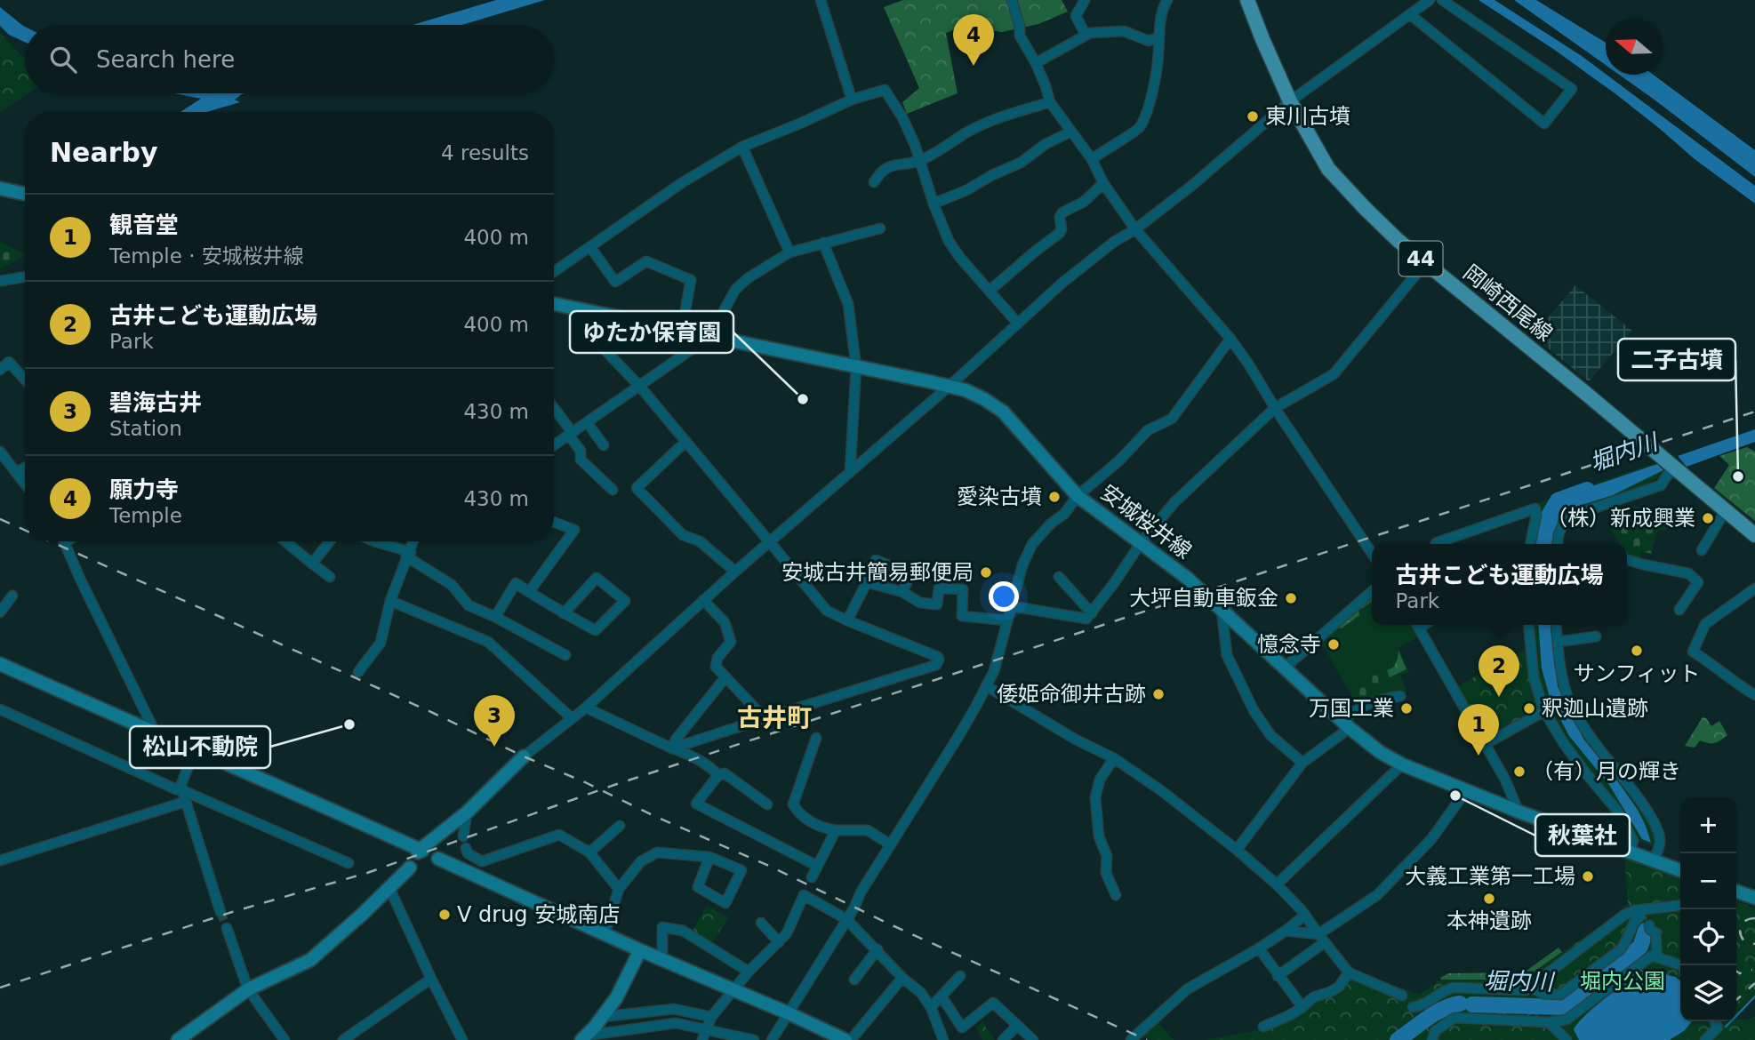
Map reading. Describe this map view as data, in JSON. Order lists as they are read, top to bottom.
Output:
{
  "streets": {
    "main road": ["44", "岡崎西尾線"],
    "street": ["安城桜井線"]
  },
  "districts": ["古井町"],
  "water": ["堀内川"],
  "parks": ["堀内公園"],
  "places": [
    "東川古墳",
    "ゆたか保育園",
    "二子古墳",
    "愛染古墳",
    "（株）新成興業",
    "安城古井簡易郵便局",
    "大坪自動車鈑金",
    "憶念寺",
    "サンフィット",
    "倭姫命御井古跡",
    "万国工業",
    "釈迦山遺跡",
    "松山不動院",
    "（有）月の輝き",
    "秋葉社",
    "大義工業第一工場",
    "本神遺跡",
    "V drug 安城南店"
  ],
  "north": "left",
  "page": {
    "pins": [
      "4",
      "2",
      "3",
      "1"
    ],
    "search": "Search here",
    "heading": ["Nearby", "4 results"],
    "list": [
      {
        "mark": "1",
        "name": "観音堂",
        "note": "Temple · 安城桜井線",
        "value": "400 m"
      },
      {
        "mark": "2",
        "name": "古井こども運動広場",
        "note": "Park",
        "value": "400 m"
      },
      {
        "mark": "3",
        "name": "碧海古井",
        "note": "Station",
        "value": "430 m"
      },
      {
        "mark": "4",
        "name": "願力寺",
        "note": "Temple",
        "value": "430 m"
      }
    ],
    "popup": ["古井こども運動広場", "Park"],
    "map_buttons": ["+", "−"]
  }
}
